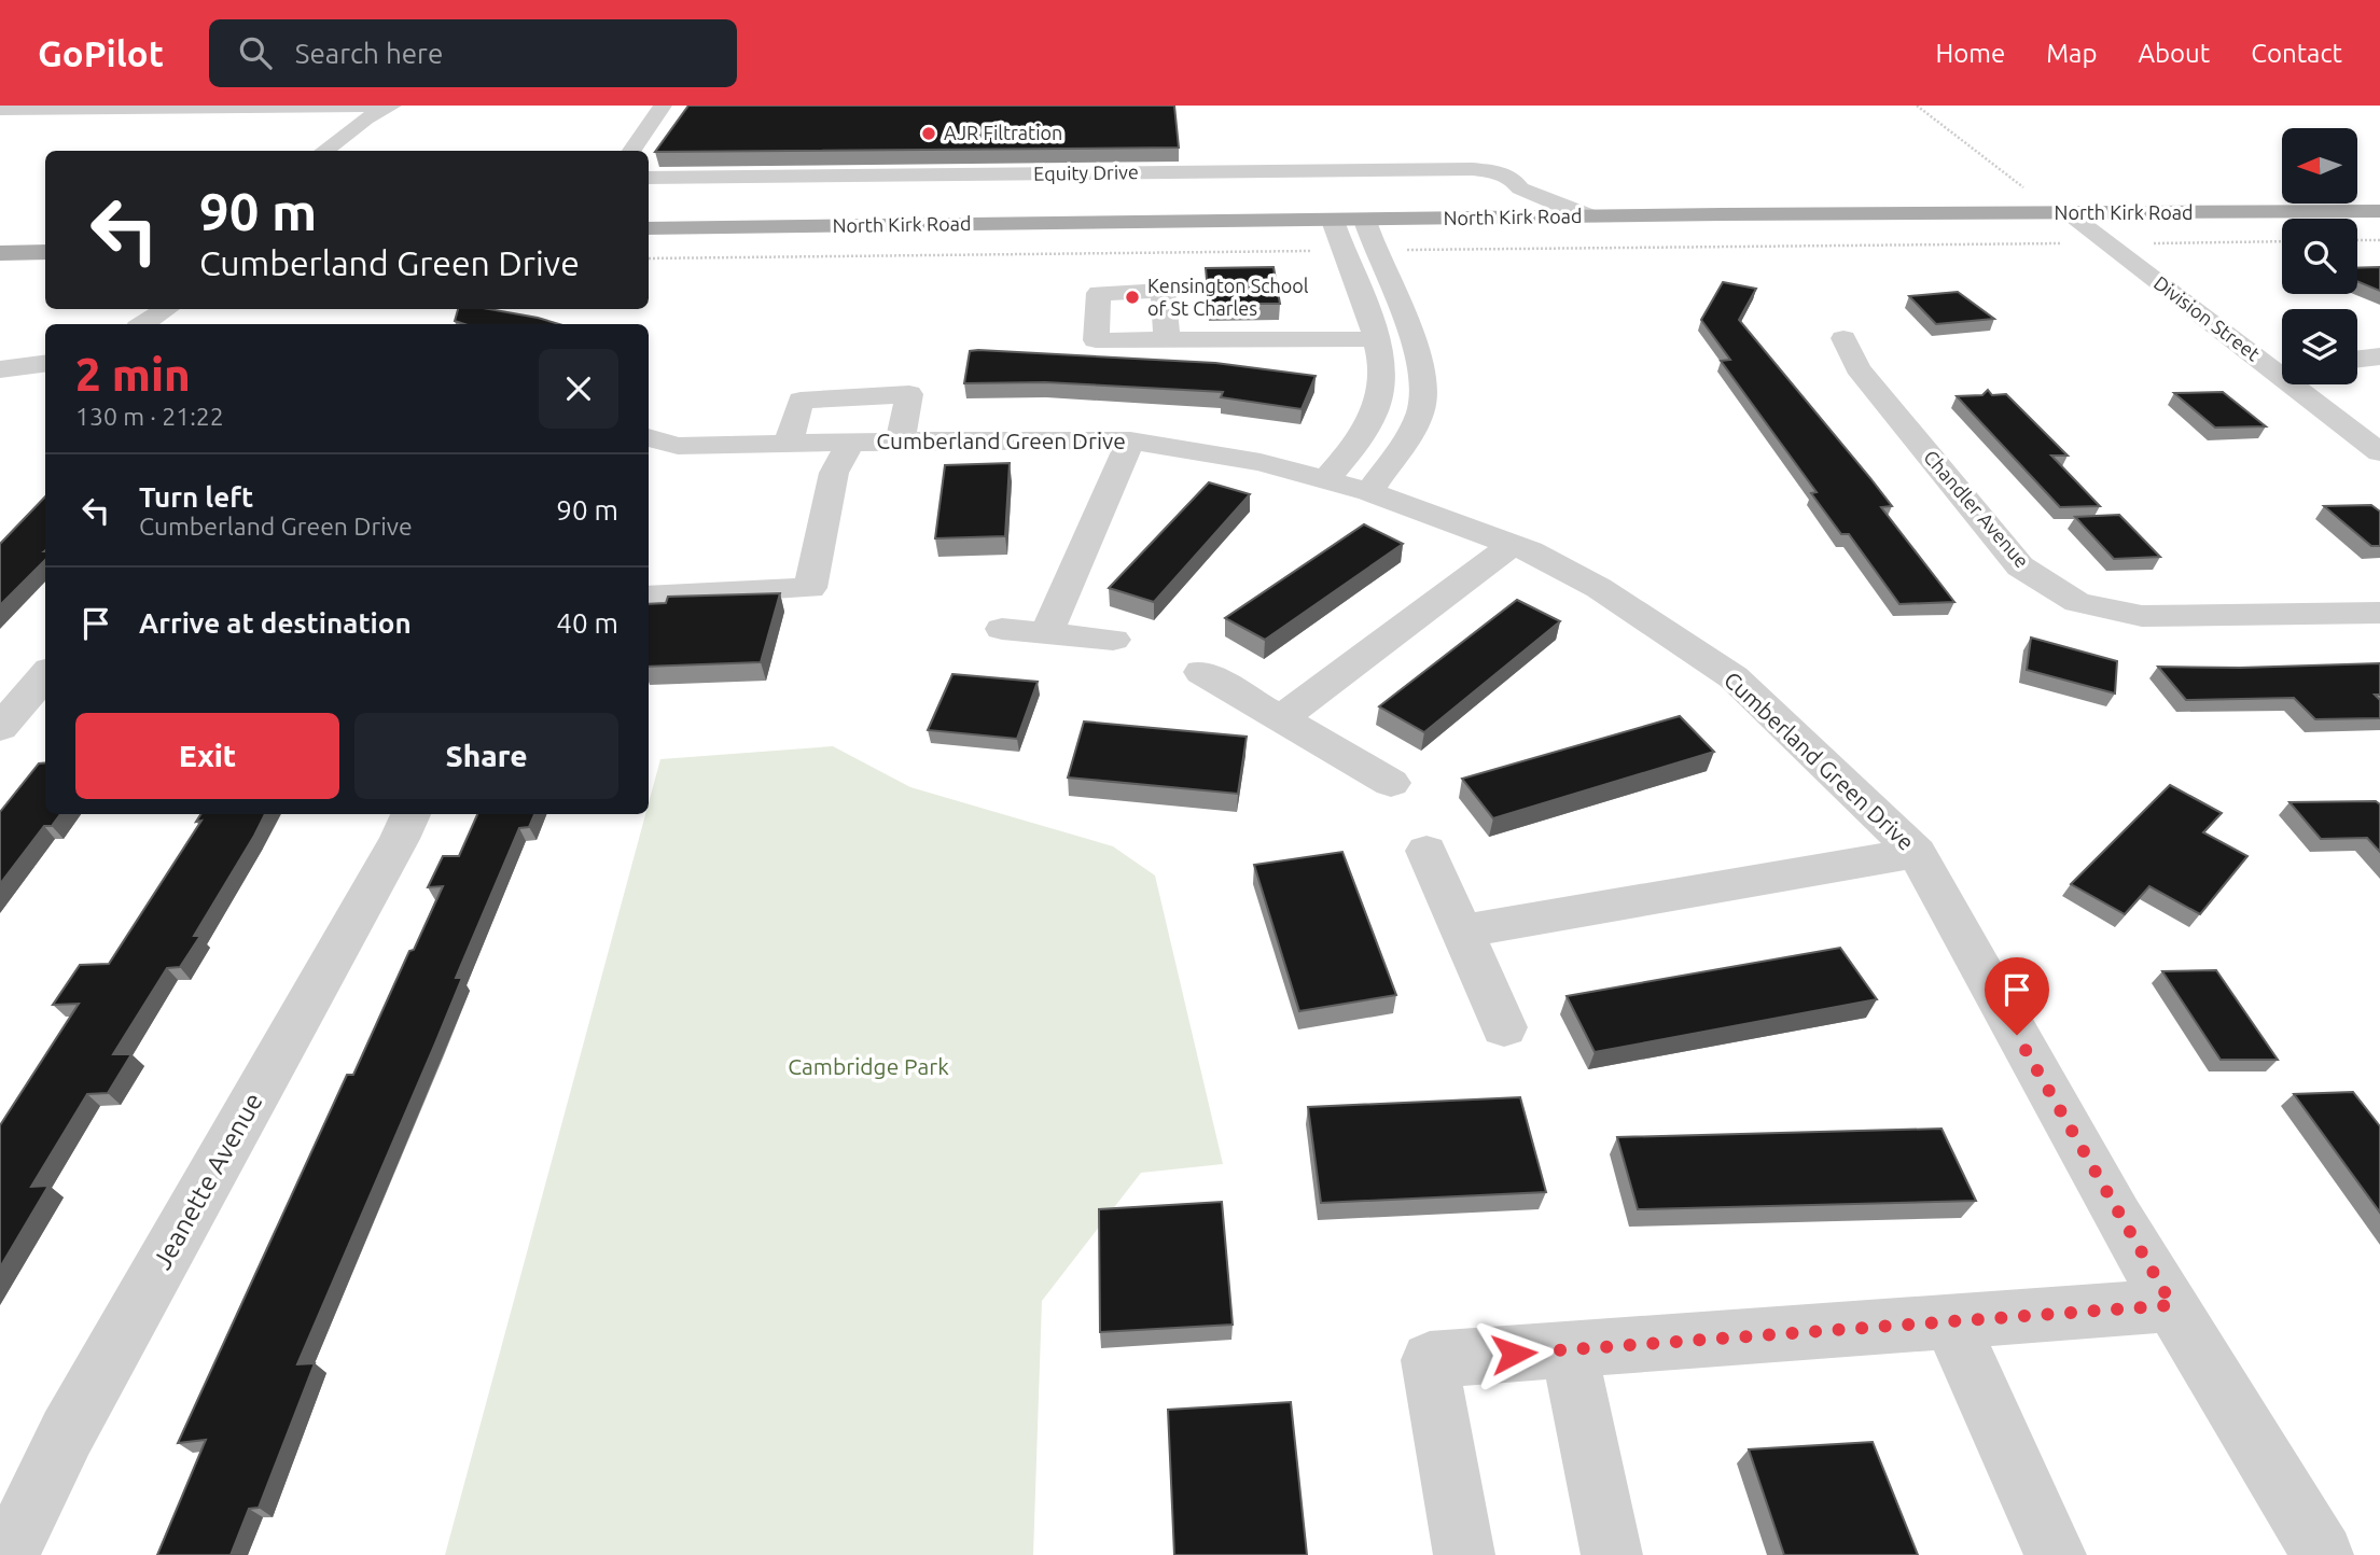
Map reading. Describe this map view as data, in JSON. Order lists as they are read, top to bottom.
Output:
{
  "streets": {
    "main road": ["North Kirk Road"],
    "street": [
      "Equity Drive",
      "Division Street",
      "Cumberland Green Drive",
      "Chandler Avenue",
      "Jeanette Avenue"
    ]
  },
  "crossings": [
    ["Equity Drive", "North Kirk Road"],
    ["North Kirk Road", "Division Street"]
  ],
  "parks": ["Cambridge Park"],
  "places": ["AJR Filtration", "Kensington School of St Charles"],
  "north": "left",
  "page": {
    "header": "GoPilot",
    "search": "Search here",
    "nav": [
      "Home",
      "Map",
      "About",
      "Contact"
    ],
    "turn": ["90 m", "Cumberland Green Drive"],
    "heading": ["2 min", "130 m · 21:22"],
    "list": [
      {
        "name": "Turn left",
        "note": "Cumberland Green Drive",
        "value": "90 m"
      },
      {
        "name": "Arrive at destination",
        "value": "40 m"
      }
    ],
    "buttons": ["Exit", "Share"]
  }
}
